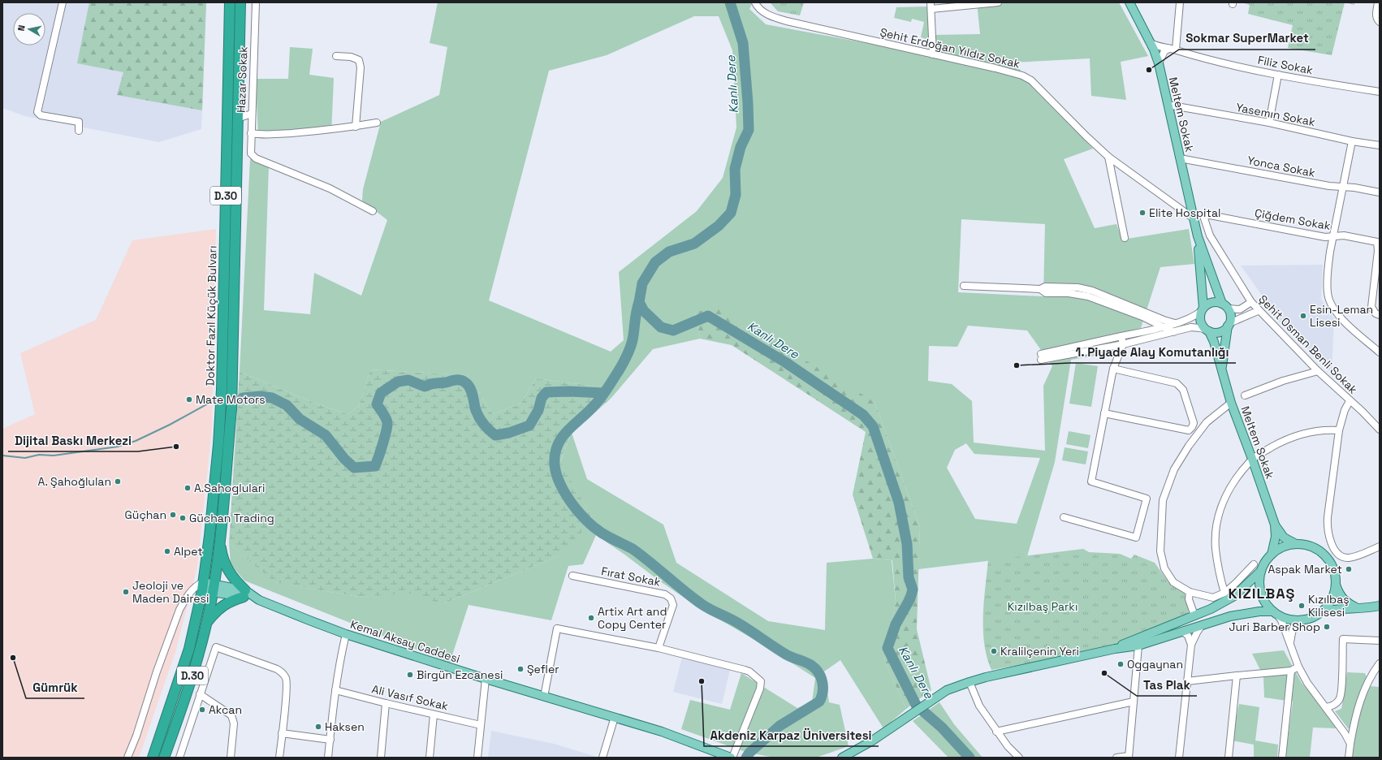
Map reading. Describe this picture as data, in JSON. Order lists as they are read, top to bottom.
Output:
{
  "streets": {
    "highway": ["D.30", "Doktor Fazıl Küçük Bulvarı"],
    "main road": ["Meltem Sokak", "Kemal Aksay Caddesi"],
    "street": [
      "Şehit Erdoğan Yıldız Sokak",
      "Filiz Sokak",
      "Hazar Sokak",
      "Yasemın Sokak",
      "Yonca Sokak",
      "Çiğdem Sokak",
      "Şehit Osman Benli Sokak",
      "Fırat Sokak",
      "Ali Vasıf Sokak"
    ]
  },
  "crossings": [
    ["Şehit Erdoğan Yıldız Sokak", "Meltem Sokak"],
    ["Filiz Sokak", "Meltem Sokak"],
    ["Meltem Sokak", "Yasemın Sokak"],
    ["Meltem Sokak", "Yonca Sokak"],
    ["Çiğdem Sokak", "Şehit Osman Benli Sokak"],
    ["Doktor Fazıl Küçük Bulvarı", "Kemal Aksay Caddesi"]
  ],
  "districts": ["KIZILBAŞ"],
  "water": ["Kanlı Dere"],
  "parks": ["Kızılbaş Parkı"],
  "places": [
    "Sokmar SuperMarket",
    "Elite Hospital",
    "Esin-Leman Lisesi",
    "1. Piyade Alay Komutanlığı",
    "Mate Motors",
    "Dijital Baskı Merkezi",
    "A. Şahoğlulan",
    "A.Sahoglulari",
    "Güçhan",
    "Güchan Trading",
    "Alpet",
    "Aspak Market",
    "Jeoloji ve Maden Dairesi",
    "Kızılbaş Kilisesi",
    "Artix Art and Copy Center",
    "Juri Barber Shop",
    "Kralilçenin Yeri",
    "Gümrük",
    "Oggaynan",
    "Şefler",
    "Tas Plak",
    "Birgün Ezcanesi",
    "Akdeniz Karpaz Üniversitesi",
    "Akcan",
    "Haksen"
  ],
  "north": "left"
}
